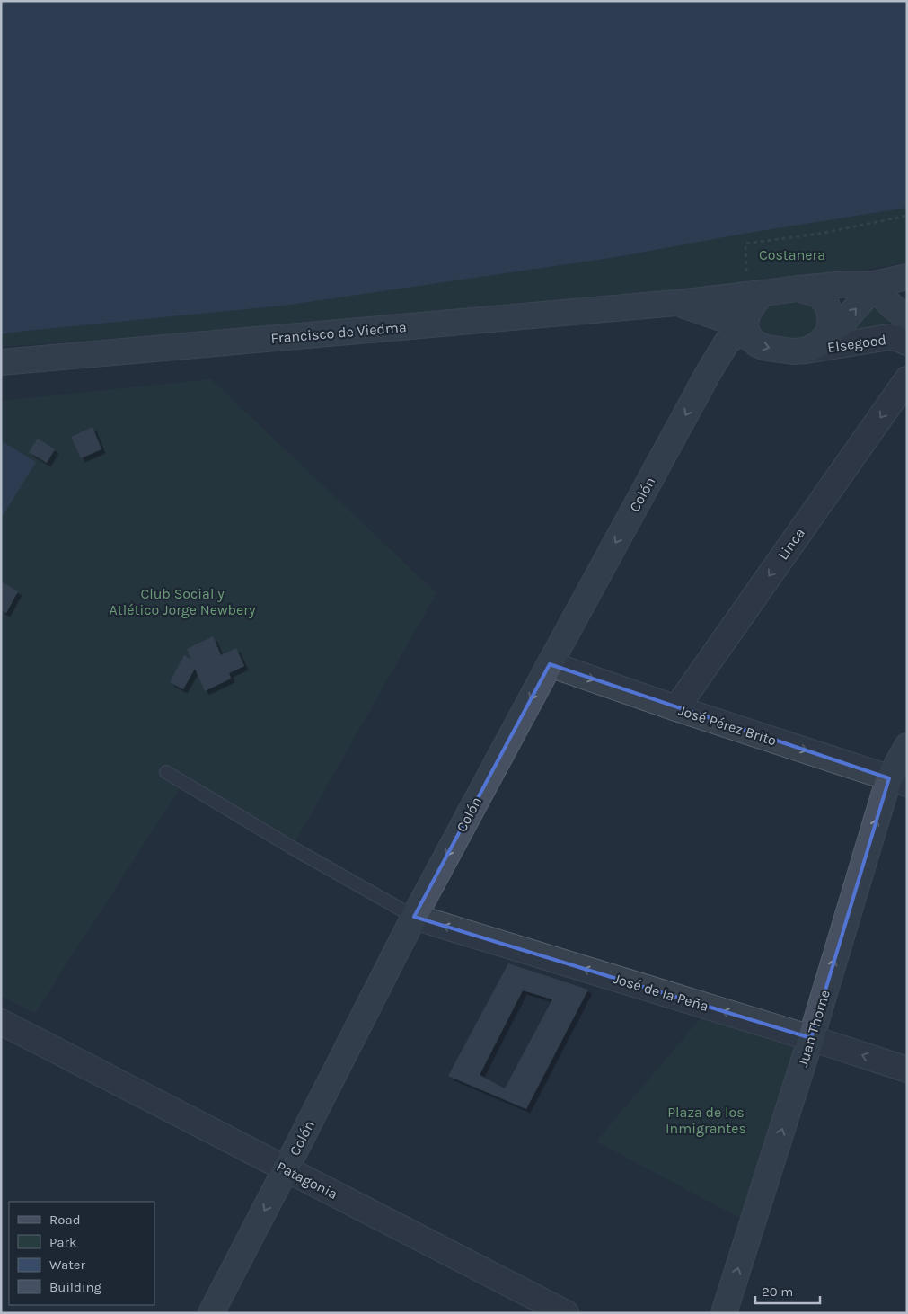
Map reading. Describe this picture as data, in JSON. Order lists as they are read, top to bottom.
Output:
{
  "streets": {
    "street": [
      "Francisco de Viedma",
      "Elsegood",
      "Colón",
      "Linca",
      "José Pérez Brito",
      "José de la Peña",
      "Juan Thorne",
      "Patagonia"
    ]
  },
  "crossings": [
    ["Francisco de Viedma", "Elsegood"],
    ["Francisco de Viedma", "Colón"],
    ["Elsegood", "Colón"],
    ["Colón", "José Pérez Brito"],
    ["Colón", "José de la Peña"],
    ["Colón", "Patagonia"],
    ["Linca", "José Pérez Brito"],
    ["José Pérez Brito", "Juan Thorne"],
    ["José de la Peña", "Juan Thorne"]
  ],
  "one_way": [
    "Colón",
    "Linca",
    "José Pérez Brito",
    "José de la Peña",
    "Juan Thorne"
  ],
  "parks": ["Costanera", "Club Social y Atlético Jorge Newbery", "Plaza de los Inmigrantes"],
  "legend": [
    "Road",
    "Park",
    "Water",
    "Building"
  ],
  "scale_bar": "20 m"
}
